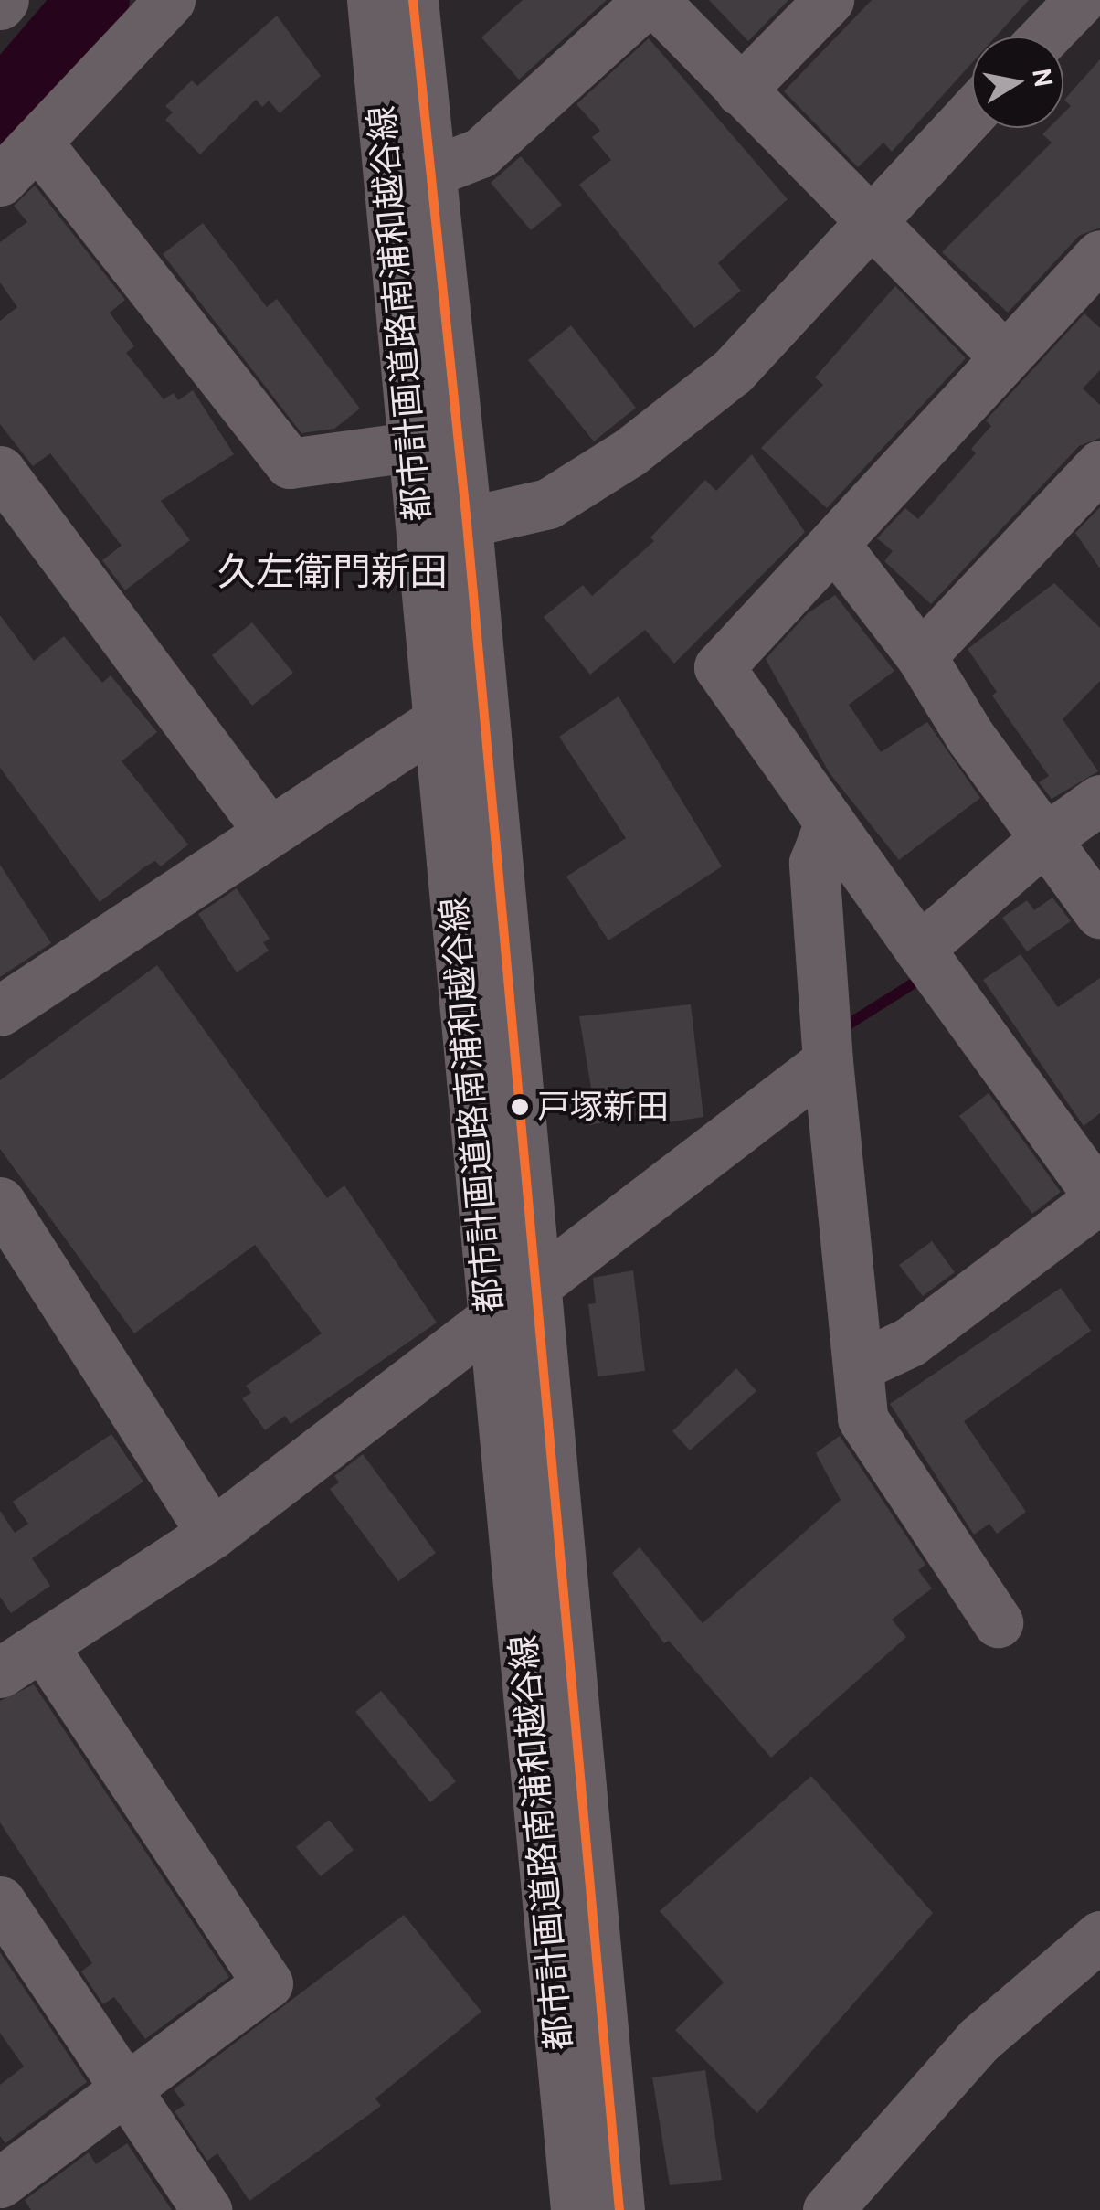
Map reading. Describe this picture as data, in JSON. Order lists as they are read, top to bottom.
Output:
{
  "streets": {
    "street": ["都市計画道路南浦和越谷線"]
  },
  "districts": ["久左衛門新田"],
  "places": ["戸塚新田"],
  "north": "right"
}
